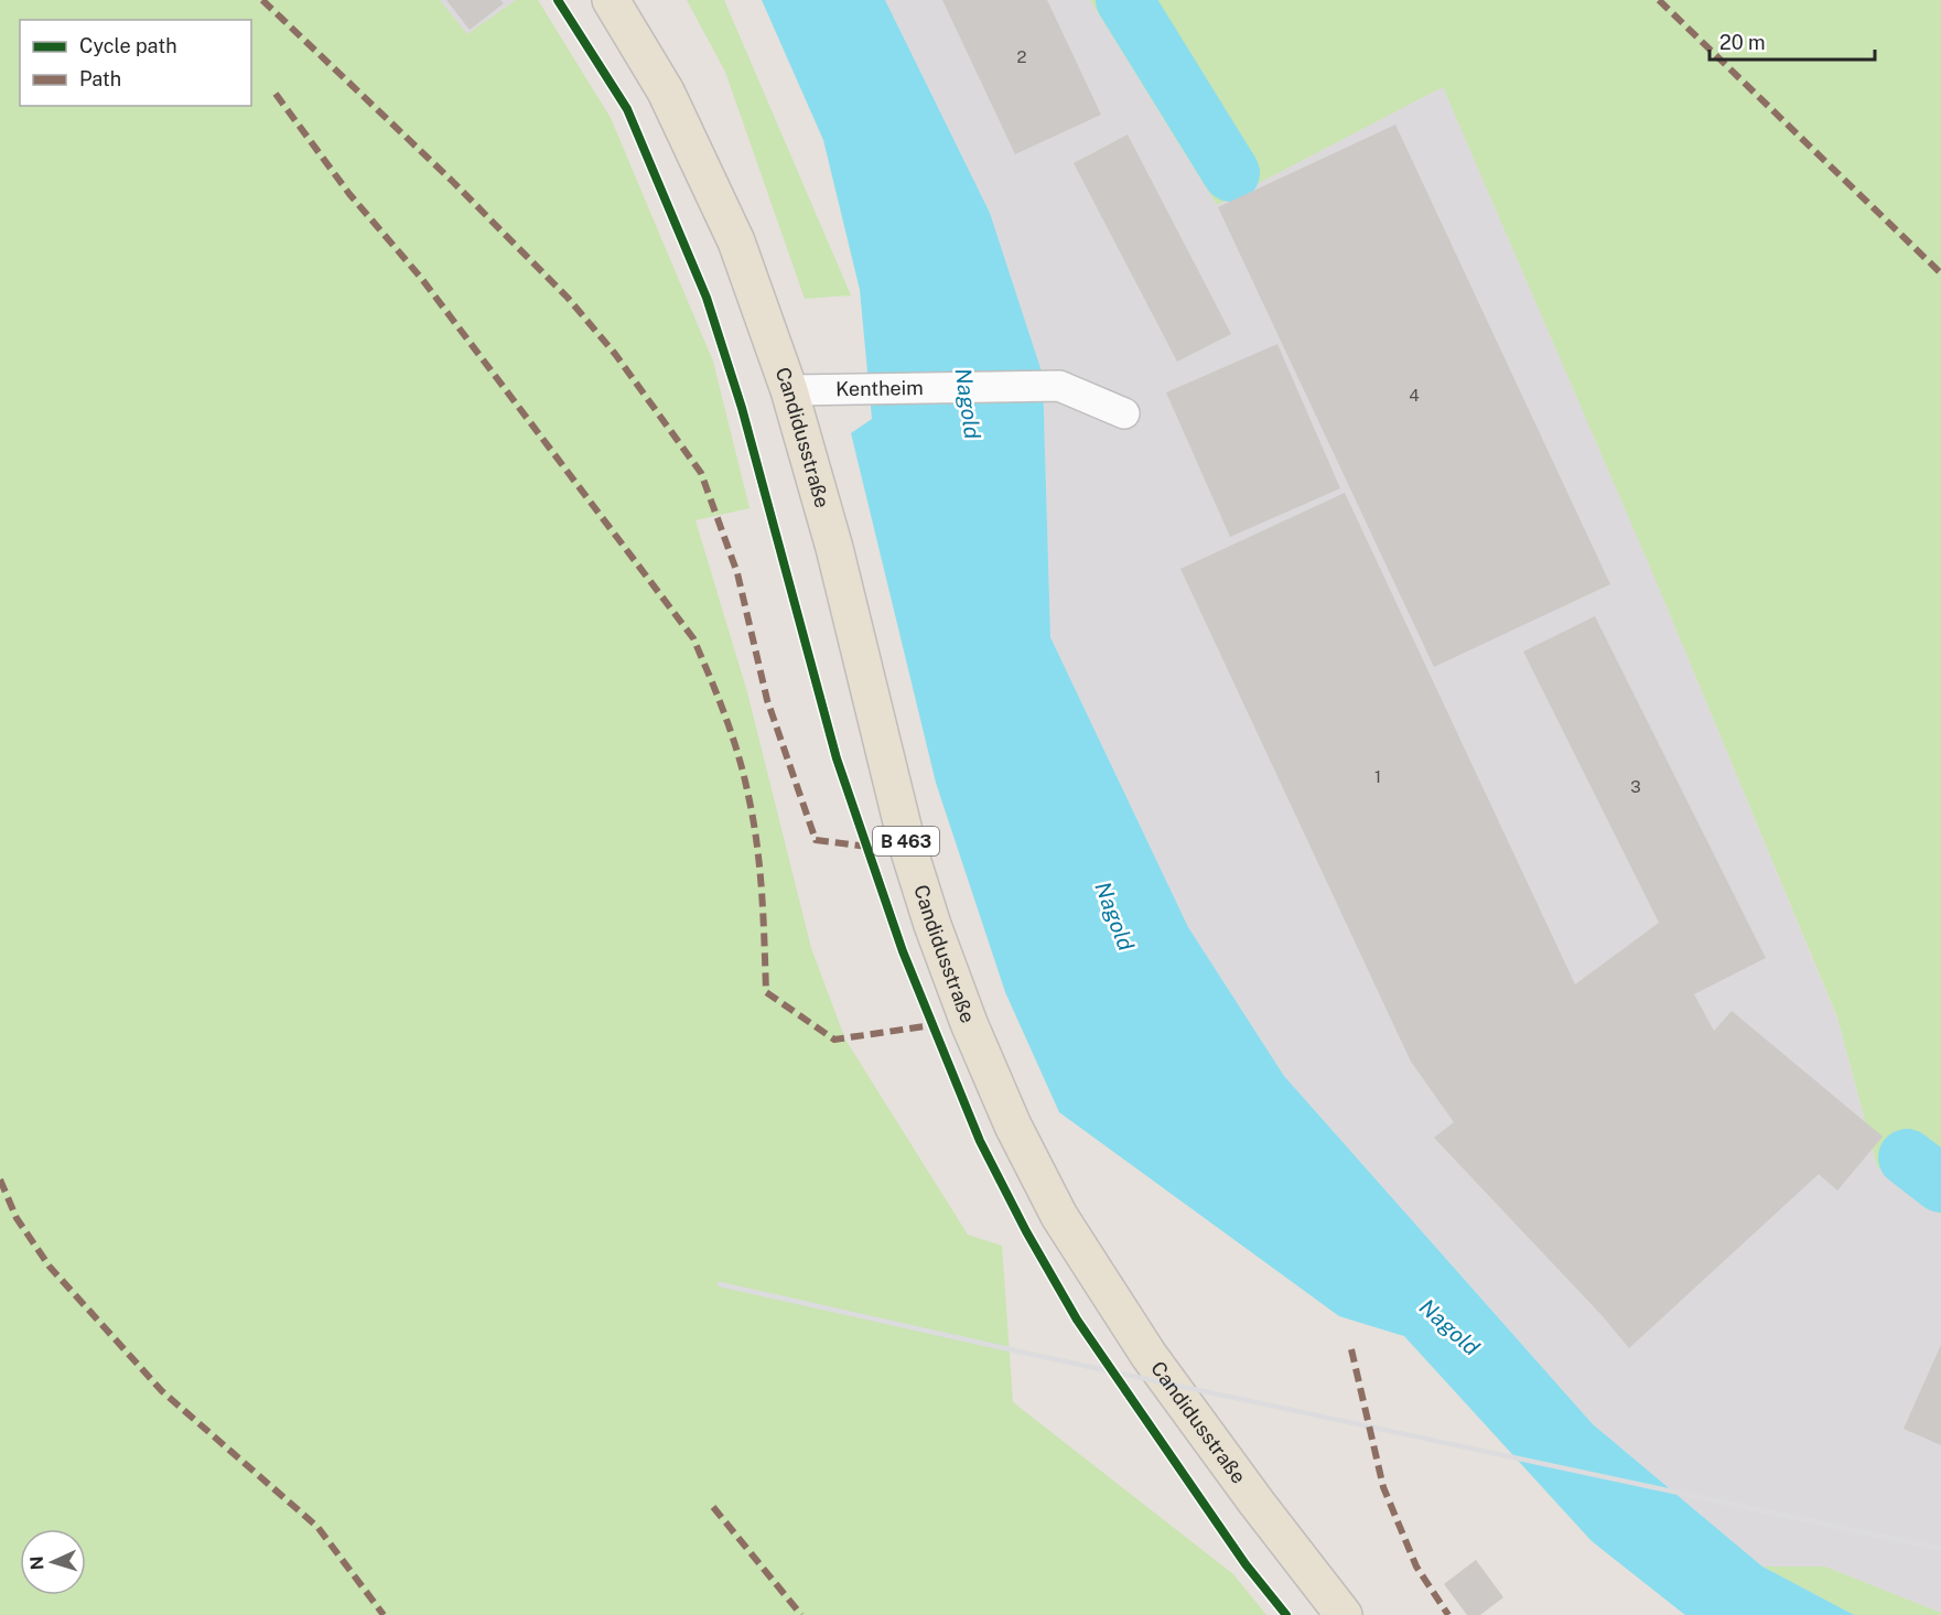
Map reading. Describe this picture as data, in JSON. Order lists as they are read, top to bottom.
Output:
{
  "streets": {
    "main road": ["Candidusstraße", "B 463"],
    "lane": ["Kentheim"]
  },
  "crossings": [
    ["Kentheim", "Candidusstraße"]
  ],
  "water": ["Nagold"],
  "house_numbers": [
    "2",
    "4",
    "1",
    "3"
  ],
  "legend": ["Cycle path", "Path"],
  "scale_bar": "20 m",
  "north": "left"
}
